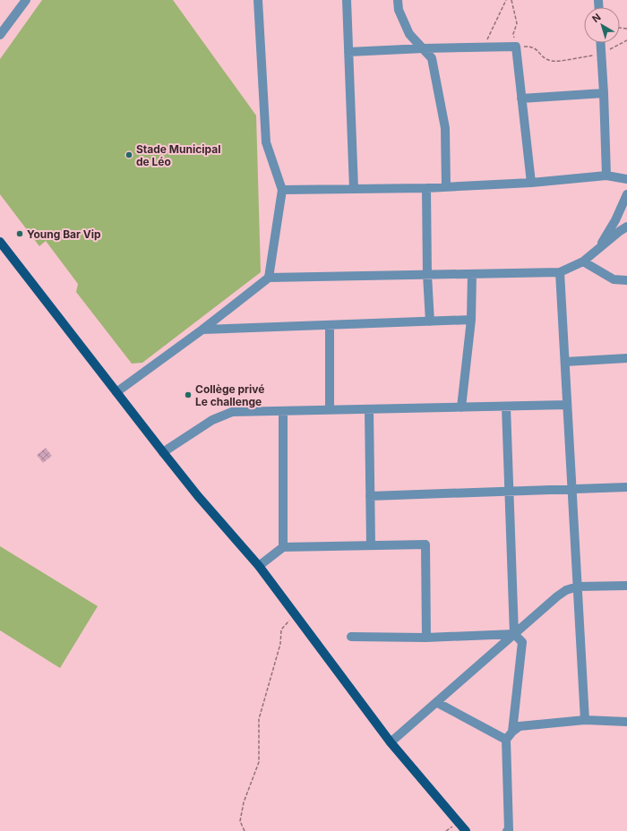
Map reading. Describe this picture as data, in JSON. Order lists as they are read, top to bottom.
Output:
{
  "places": ["Stade Municipal de Léo", "Young Bar Vip", "Collège privé Le challenge"],
  "north": "top left"
}
